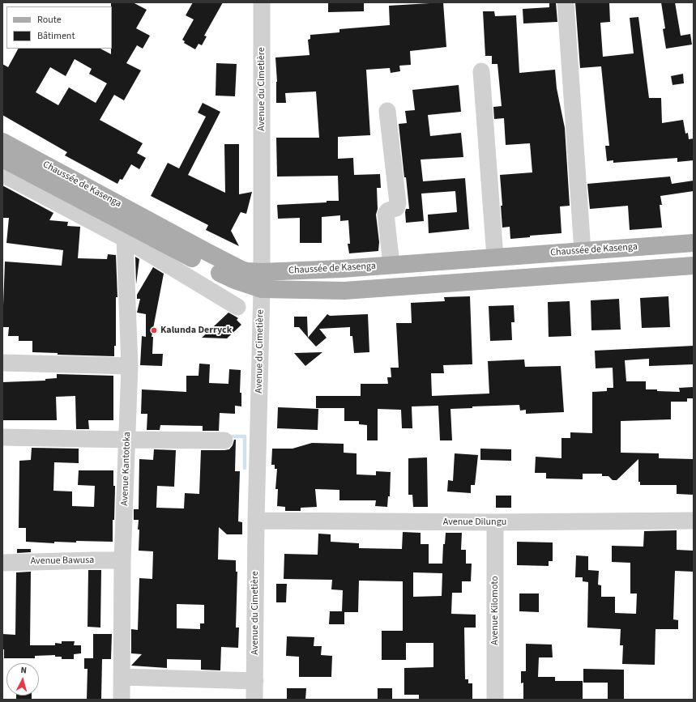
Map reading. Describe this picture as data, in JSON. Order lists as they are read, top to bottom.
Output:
{
  "streets": {
    "main road": ["Chaussée de Kasenga"],
    "street": [
      "Avenue du Cimetière",
      "Avenue Kantotoka",
      "Avenue Dilungu",
      "Avenue Bawusa",
      "Avenue Kilomoto"
    ]
  },
  "crossings": [
    ["Avenue du Cimetière", "Chaussée de Kasenga"],
    ["Avenue du Cimetière", "Avenue Dilungu"],
    ["Avenue Kantotoka", "Avenue Bawusa"],
    ["Avenue Dilungu", "Avenue Kilomoto"]
  ],
  "places": ["Kalunda Derryck"],
  "legend": ["Route", "Bâtiment"],
  "north": "top"
}
